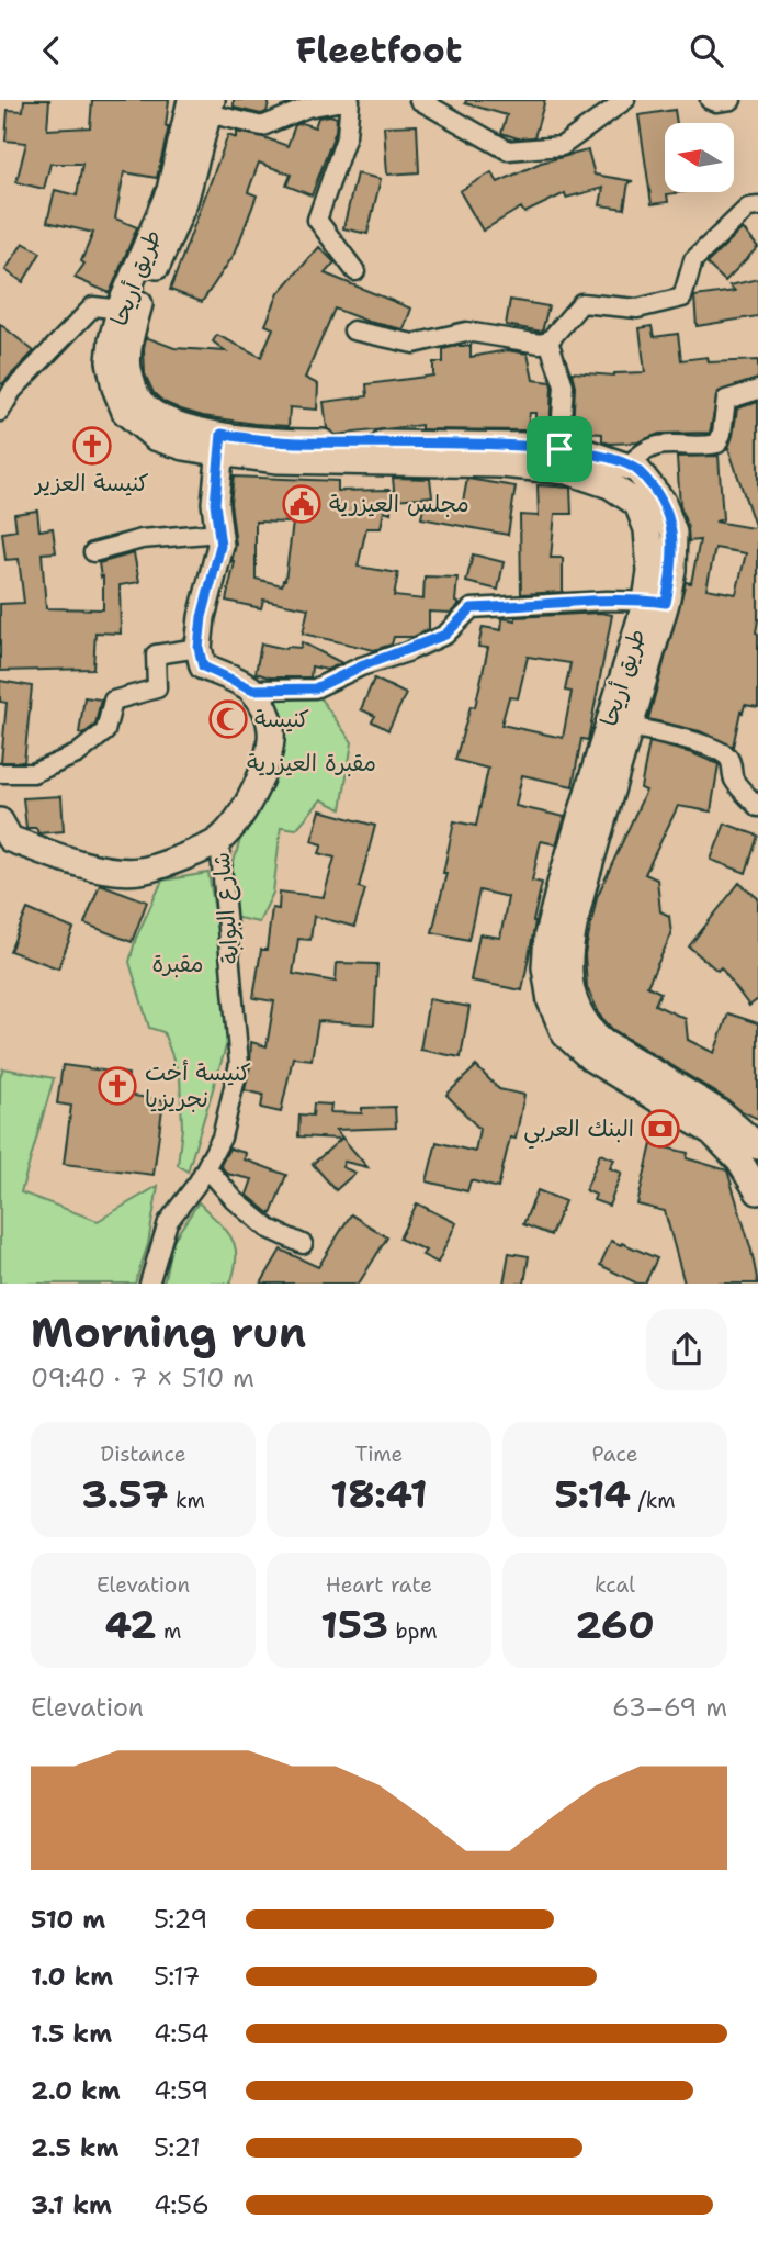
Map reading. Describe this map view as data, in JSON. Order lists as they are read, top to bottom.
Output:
{
  "streets": {
    "main road": ["طريق أريحا", "شارع البوابة"]
  },
  "parks": ["مقبرة العيزرية", "مقبرة"],
  "places": {
    "church": ["كنيسة العزير", "كنيسة أخت نجريزيا"],
    "public building": ["مجلس العيزرية"],
    "mosque": ["كنيسة"],
    "bank": ["البنك العربي"]
  },
  "north": "left",
  "page": {
    "header": "Fleetfoot",
    "heading": ["Morning run", "09:40 · 7 × 510 m"],
    "stats": [
      ["Distance", "3.57 km"],
      ["Time", "18:41"],
      ["Pace", "5:14 /km"],
      ["Elevation", "42 m"],
      ["Heart rate", "153 bpm"],
      ["kcal", "260"]
    ],
    "chart": ["Elevation", "63–69 m"],
    "list": [
      {
        "name": "510 m",
        "note": "5:29"
      },
      {
        "name": "1.0 km",
        "note": "5:17"
      },
      {
        "name": "1.5 km",
        "note": "4:54"
      },
      {
        "name": "2.0 km",
        "note": "4:59"
      },
      {
        "name": "2.5 km",
        "note": "5:21"
      },
      {
        "name": "3.1 km",
        "note": "4:56"
      }
    ]
  }
}
